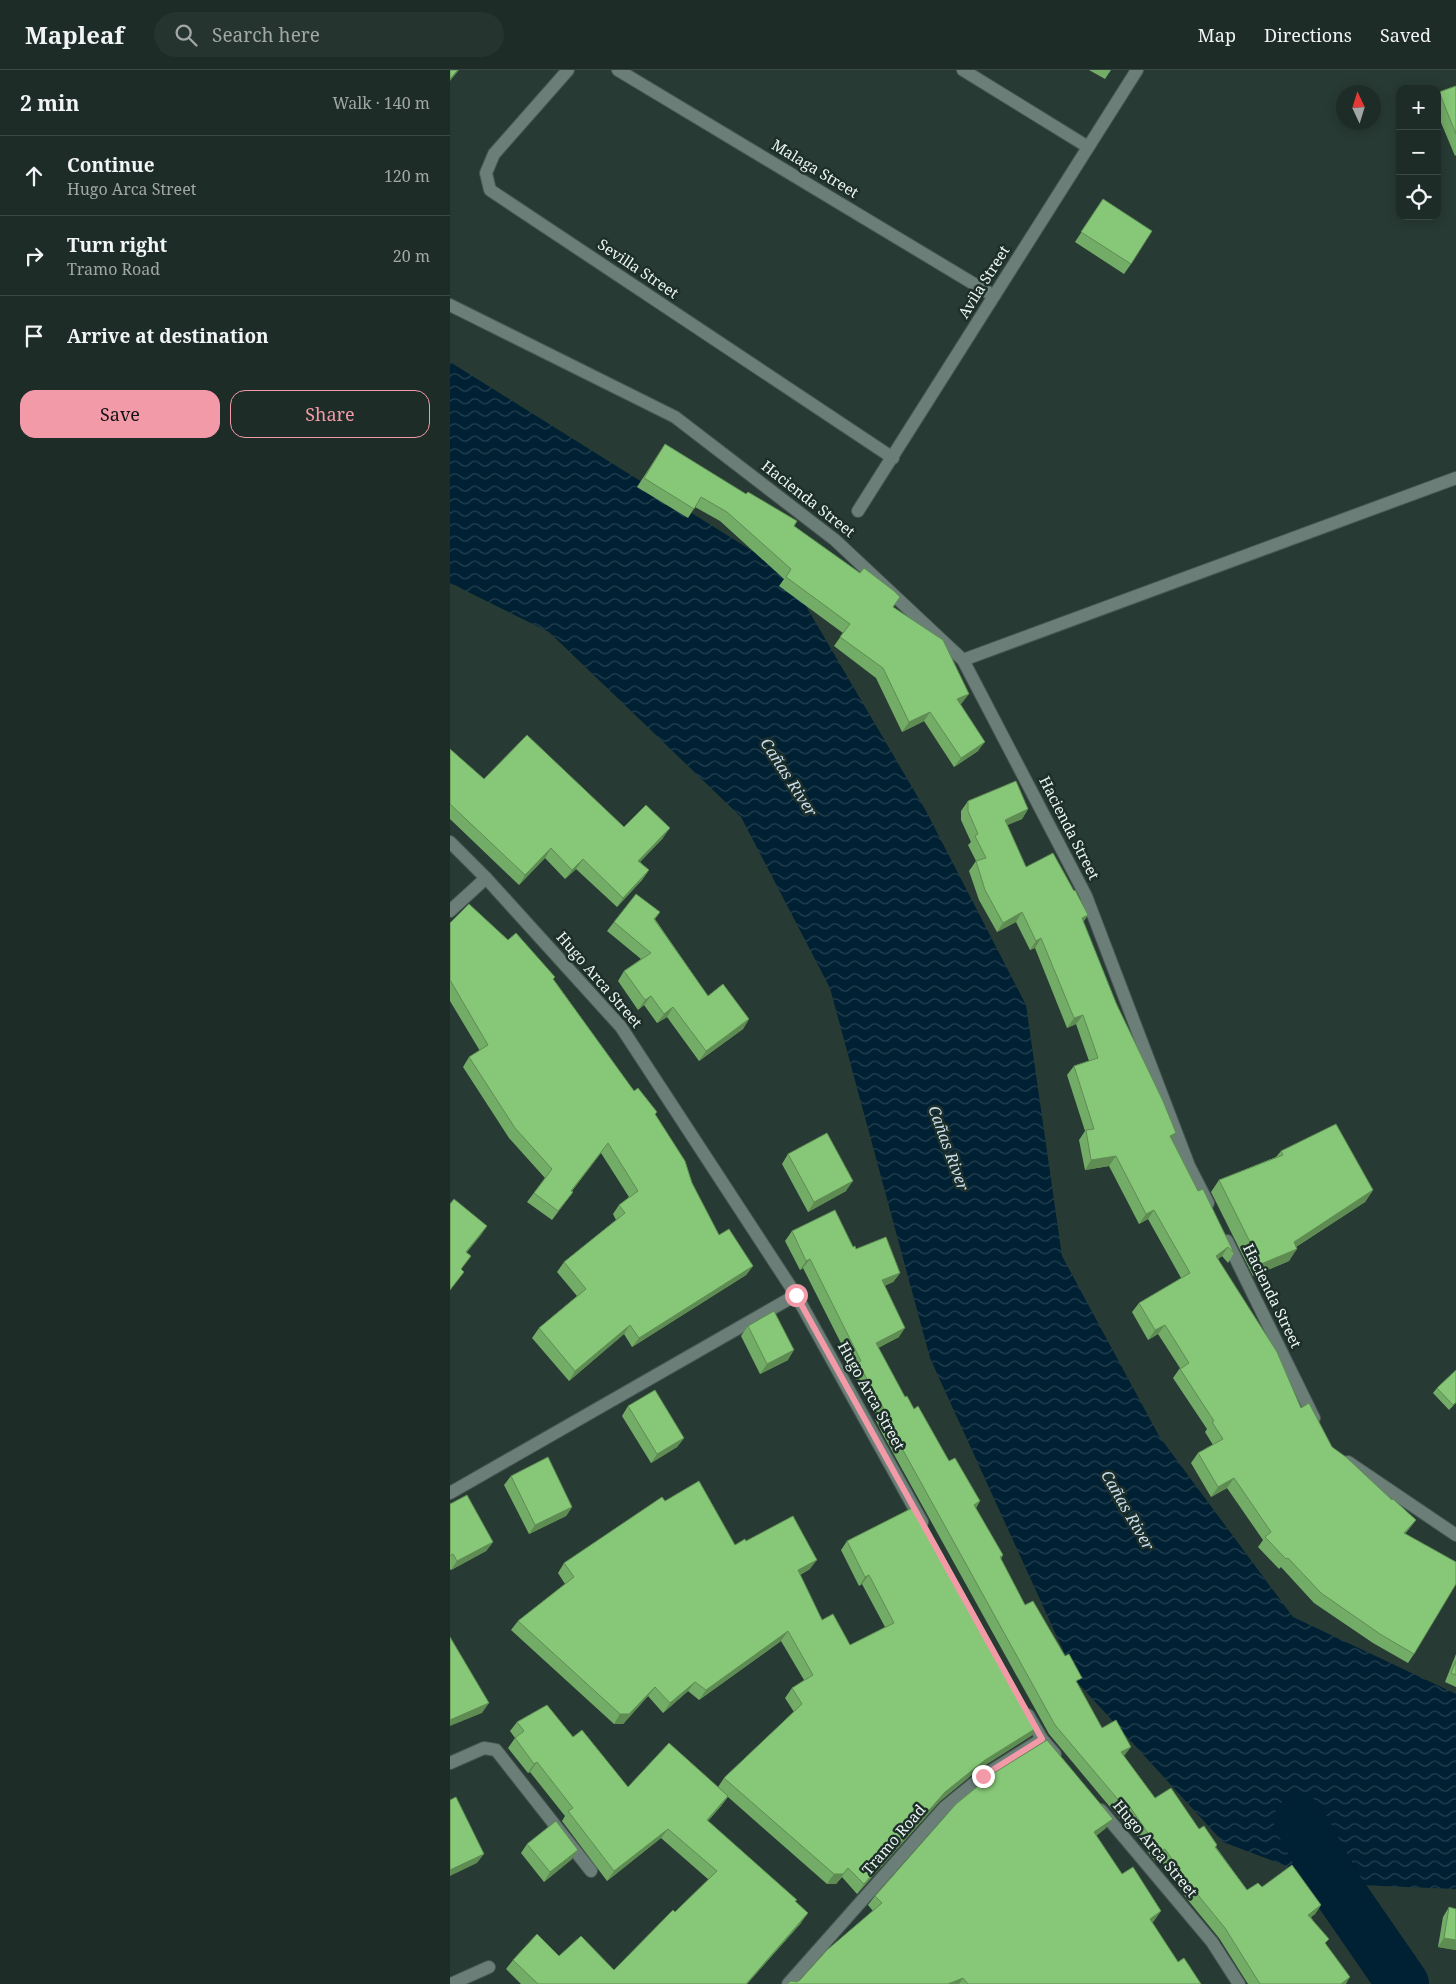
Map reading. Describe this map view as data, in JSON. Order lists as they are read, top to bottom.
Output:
{
  "streets": {
    "street": [
      "Malaga Street",
      "Sevilla Street",
      "Avila Street",
      "Hacienda Street",
      "Hugo Arca Street",
      "Tramo Road"
    ]
  },
  "crossings": [
    ["Malaga Street", "Avila Street"],
    ["Sevilla Street", "Avila Street"]
  ],
  "water": ["Cañas River"],
  "north": "top",
  "page": {
    "header": "Mapleaf",
    "search": "Search here",
    "nav": ["Map", "Directions", "Saved"],
    "heading": ["2 min", "Walk · 140 m"],
    "map_buttons": ["+", "−"],
    "list": [
      ["Continue", "Hugo Arca Street", "120 m"],
      ["Turn right", "Tramo Road", "20 m"],
      "Arrive at destination"
    ],
    "buttons": ["Save", "Share"]
  }
}
